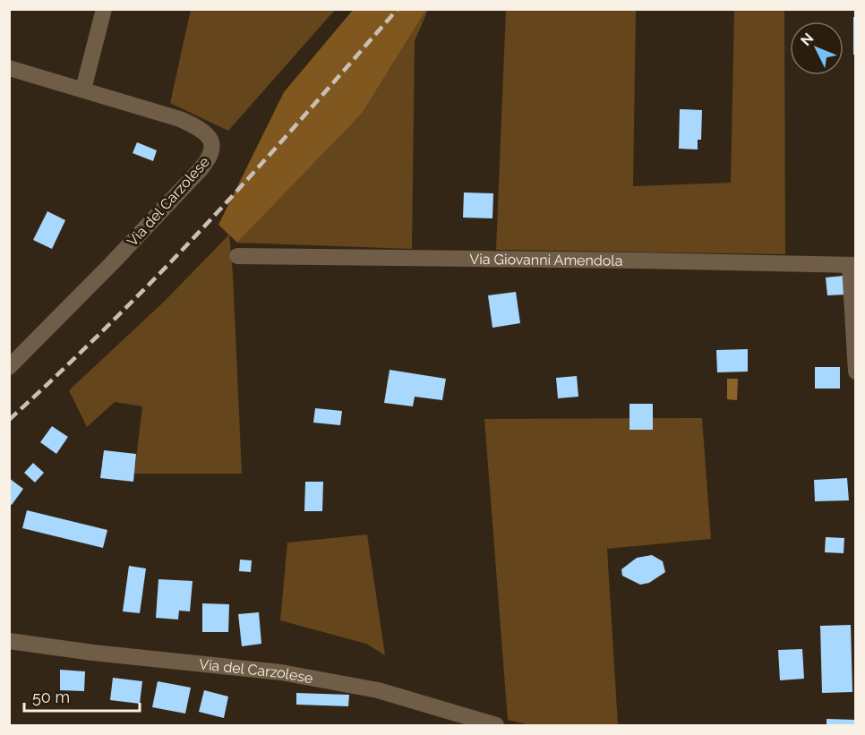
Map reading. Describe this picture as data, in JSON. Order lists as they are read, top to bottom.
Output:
{
  "streets": {
    "street": ["Via del Carzolese", "Via Giovanni Amendola"]
  },
  "scale_bar": "50 m",
  "north": "top left"
}
